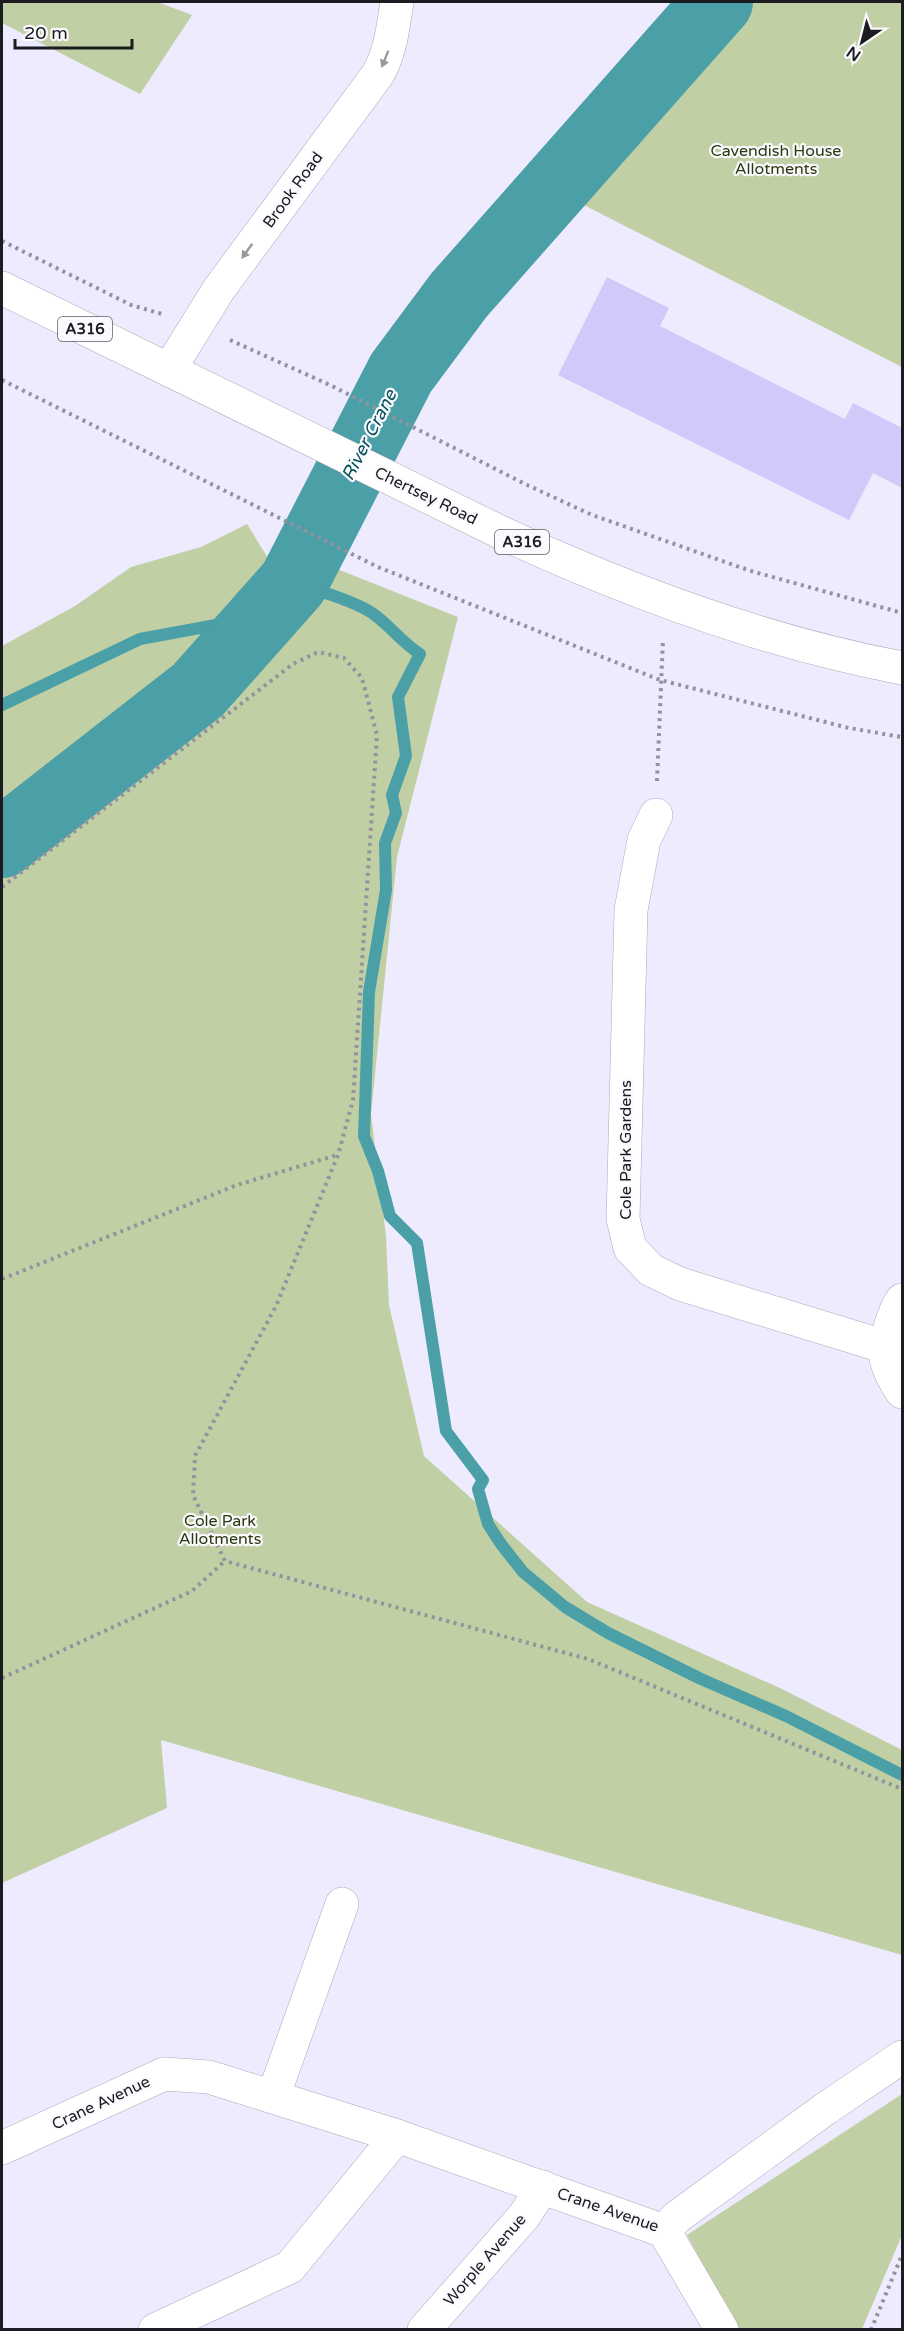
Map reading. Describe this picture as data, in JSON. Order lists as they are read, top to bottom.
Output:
{
  "streets": {
    "main road": [
      "Brook Road",
      "A316",
      "Chertsey Road",
      "Cole Park Gardens",
      "Crane Avenue",
      "Worple Avenue"
    ]
  },
  "crossings": [
    ["Brook Road", "Chertsey Road"],
    ["Crane Avenue", "Worple Avenue"]
  ],
  "one_way": ["Brook Road"],
  "water": ["River Crane"],
  "parks": ["Cavendish House Allotments", "Cole Park Allotments"],
  "scale_bar": "20 m",
  "north": "bottom left"
}
